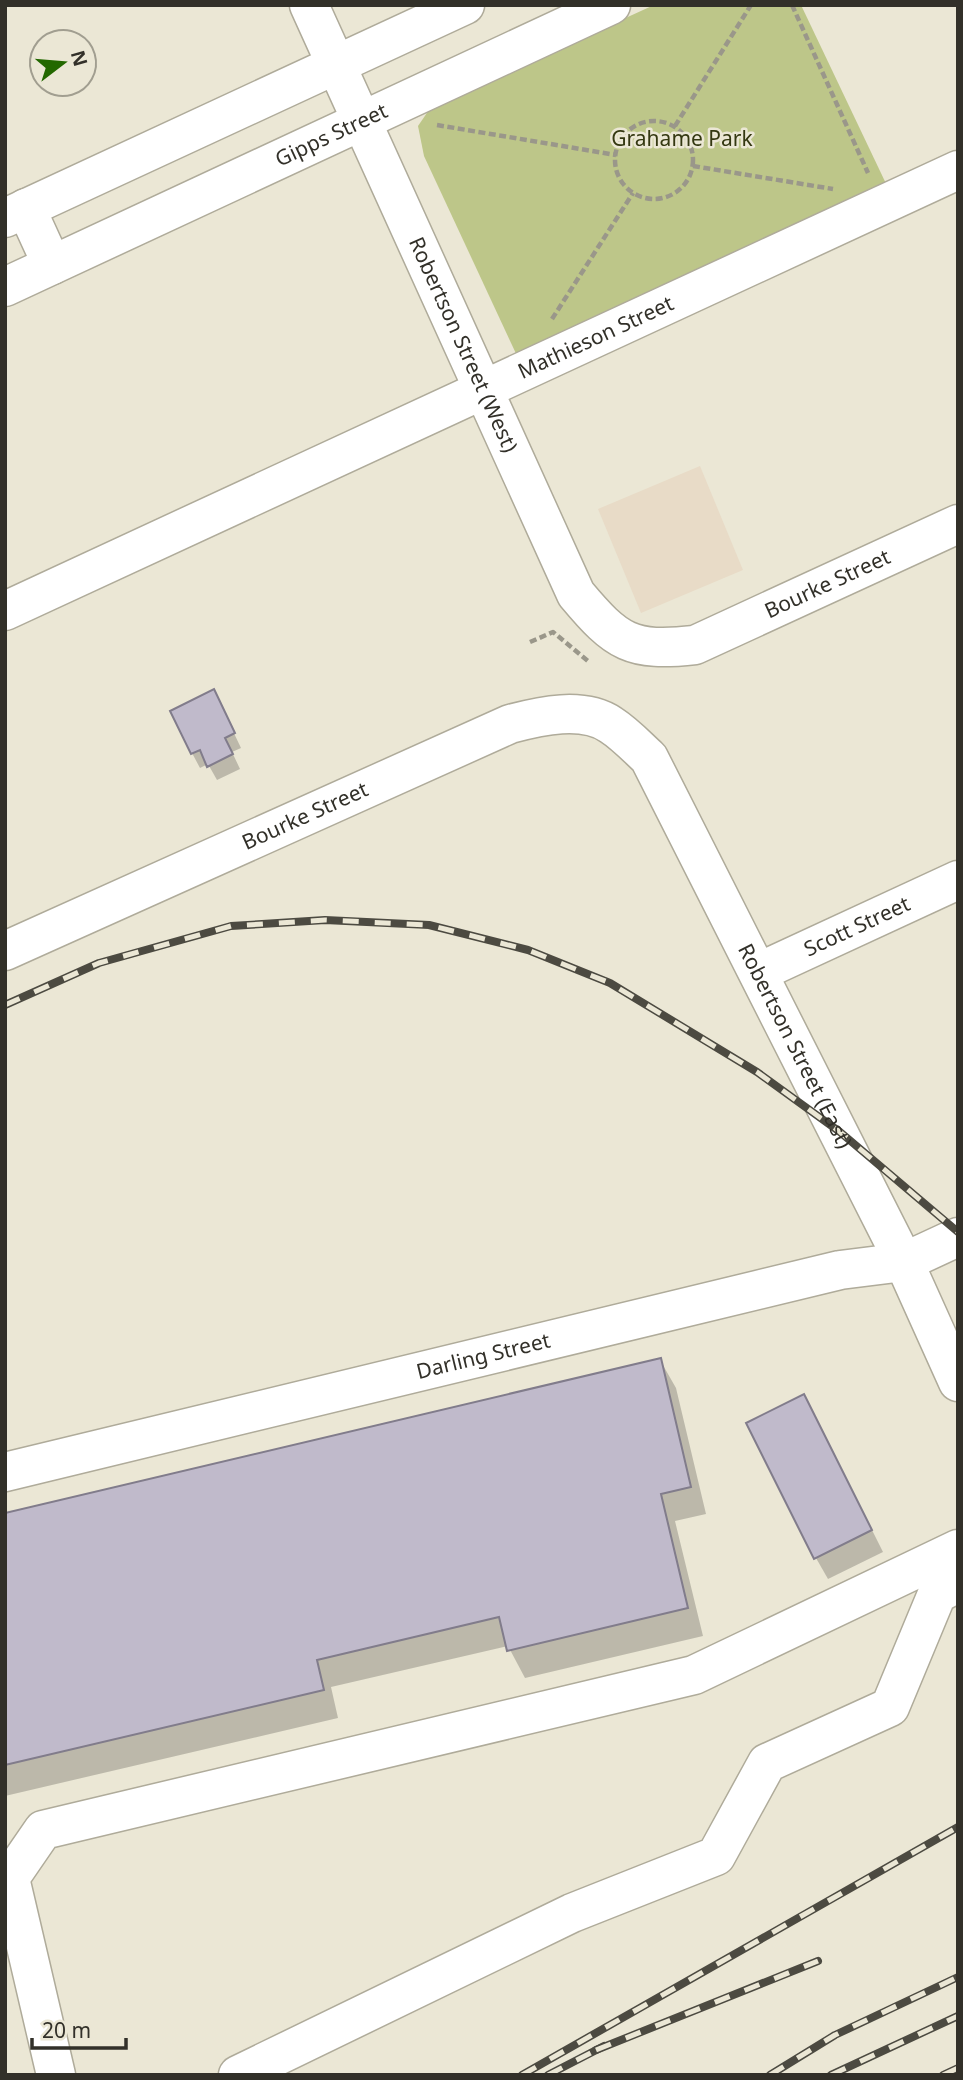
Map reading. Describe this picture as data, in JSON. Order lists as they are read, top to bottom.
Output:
{
  "streets": {
    "street": [
      "Gipps Street",
      "Mathieson Street",
      "Robertson Street (West)",
      "Bourke Street",
      "Scott Street",
      "Robertson Street (East)",
      "Darling Street"
    ]
  },
  "crossings": [
    ["Gipps Street", "Robertson Street (West)"],
    ["Mathieson Street", "Robertson Street (West)"],
    ["Robertson Street (West)", "Bourke Street"],
    ["Bourke Street", "Robertson Street (East)"],
    ["Scott Street", "Robertson Street (East)"],
    ["Robertson Street (East)", "Darling Street"]
  ],
  "parks": ["Grahame Park"],
  "scale_bar": "20 m",
  "north": "right"
}
